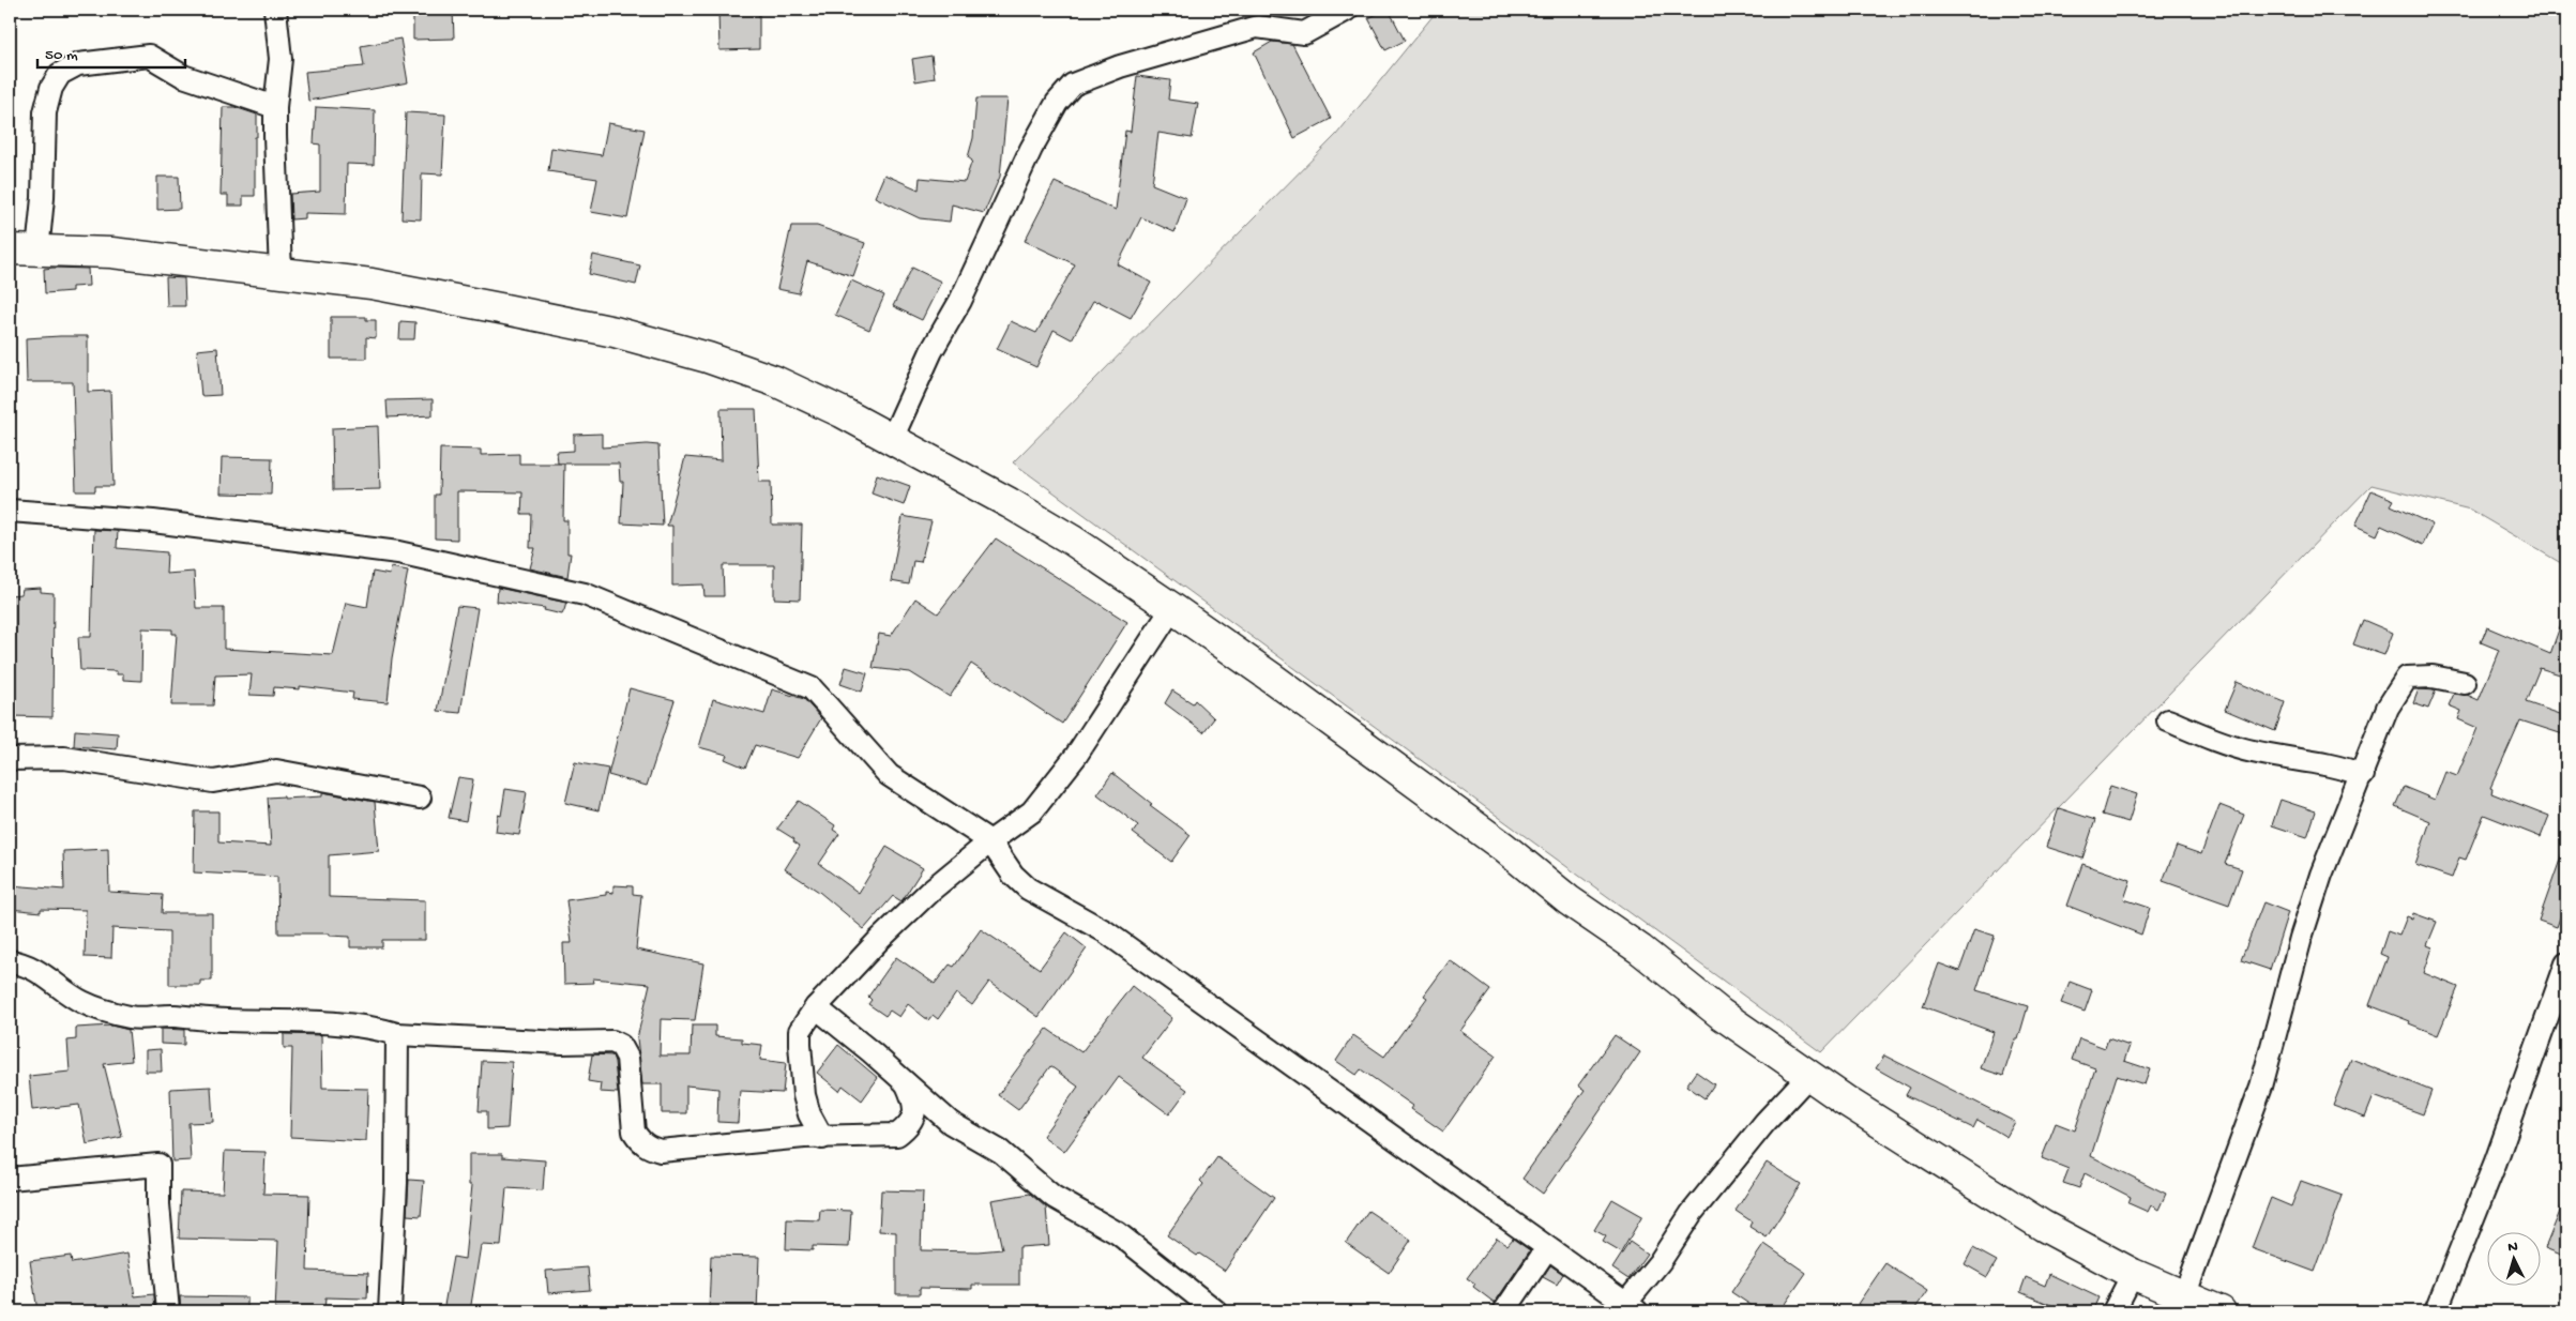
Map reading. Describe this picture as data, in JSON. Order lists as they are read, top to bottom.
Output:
{
  "scale_bar": "50 m",
  "north": "top"
}
